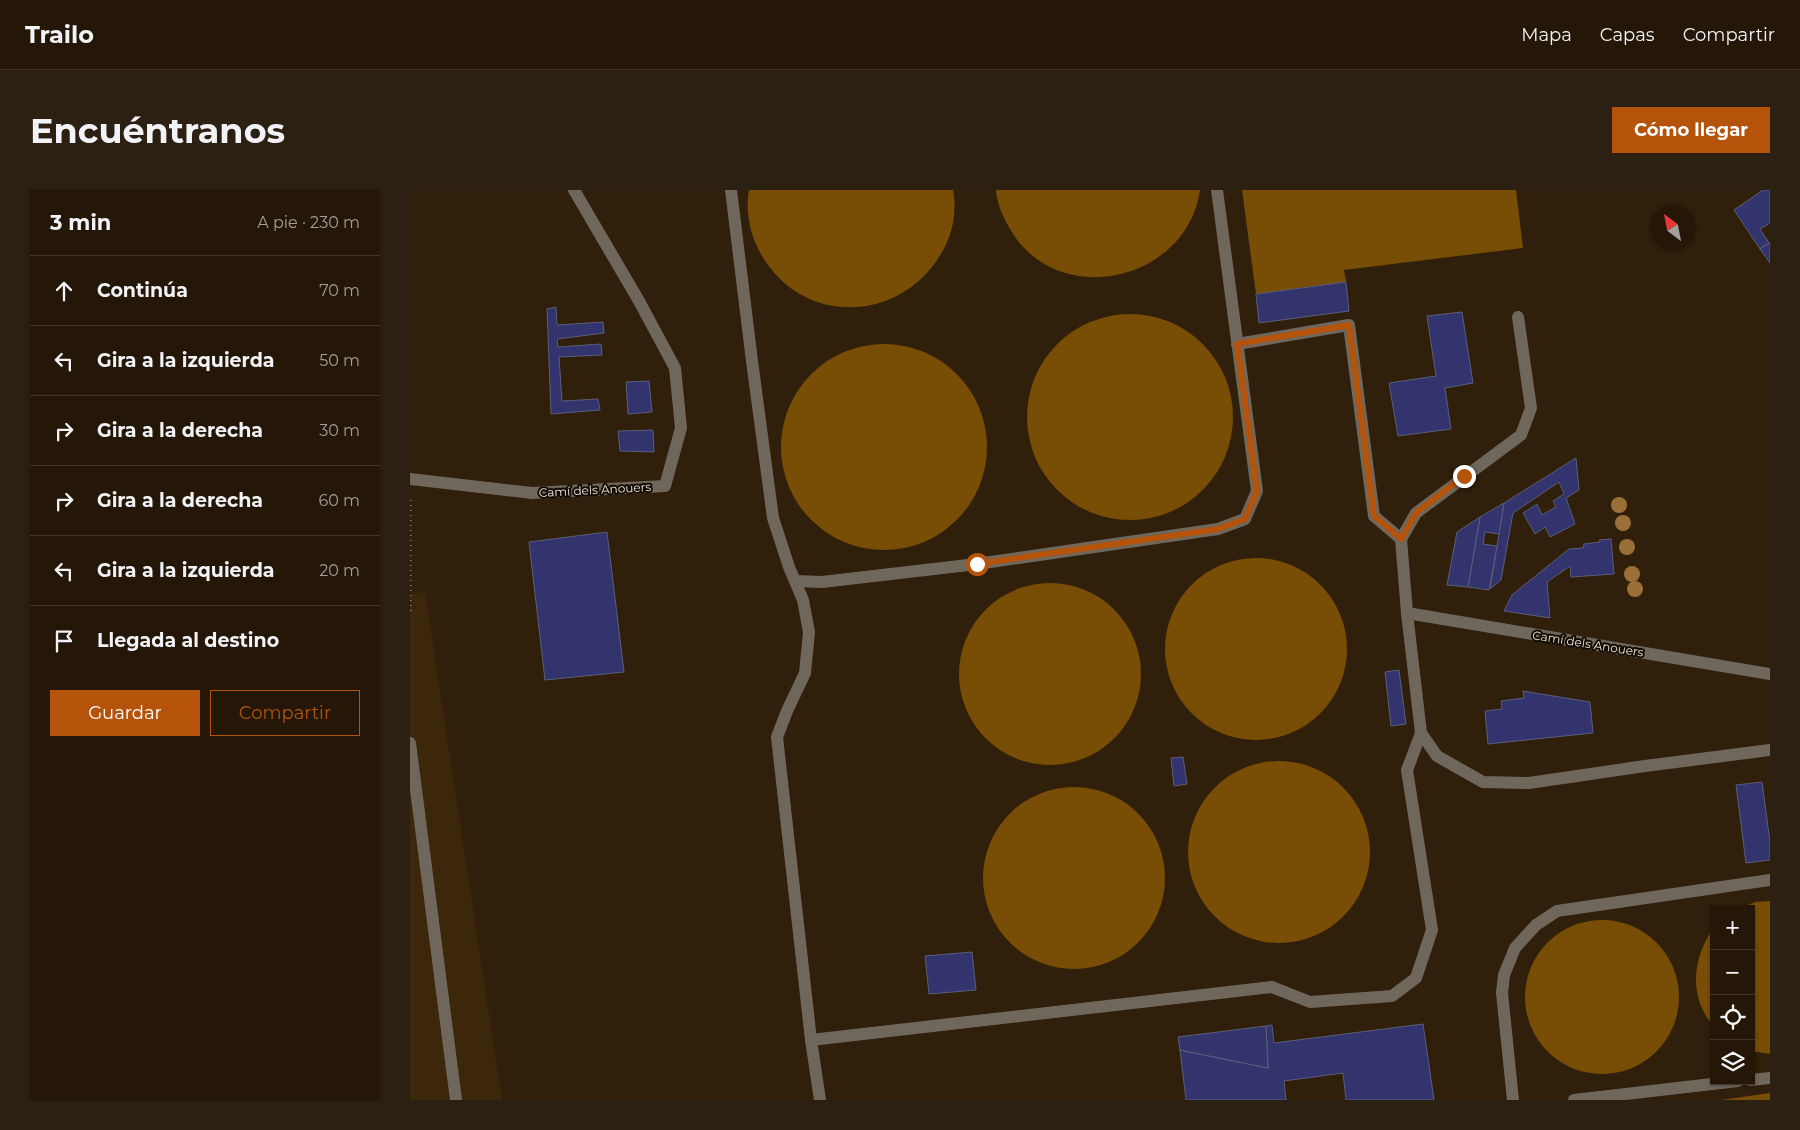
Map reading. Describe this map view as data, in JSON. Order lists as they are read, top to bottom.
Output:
{
  "streets": {
    "street": ["Camí dels Anouers"]
  },
  "north": "top left",
  "page": {
    "header": "Trailo",
    "nav": ["Mapa", "Capas", "Compartir"],
    "buttons": [
      "Cómo llegar",
      ["Guardar", "Compartir"]
    ],
    "title": "Encuéntranos",
    "heading": ["3 min", "A pie · 230 m"],
    "list": [
      ["Continúa", "70 m"],
      ["Gira a la izquierda", "50 m"],
      ["Gira a la derecha", "30 m"],
      ["Gira a la derecha", "60 m"],
      ["Gira a la izquierda", "20 m"],
      "Llegada al destino"
    ],
    "map_buttons": ["+", "−"]
  }
}
